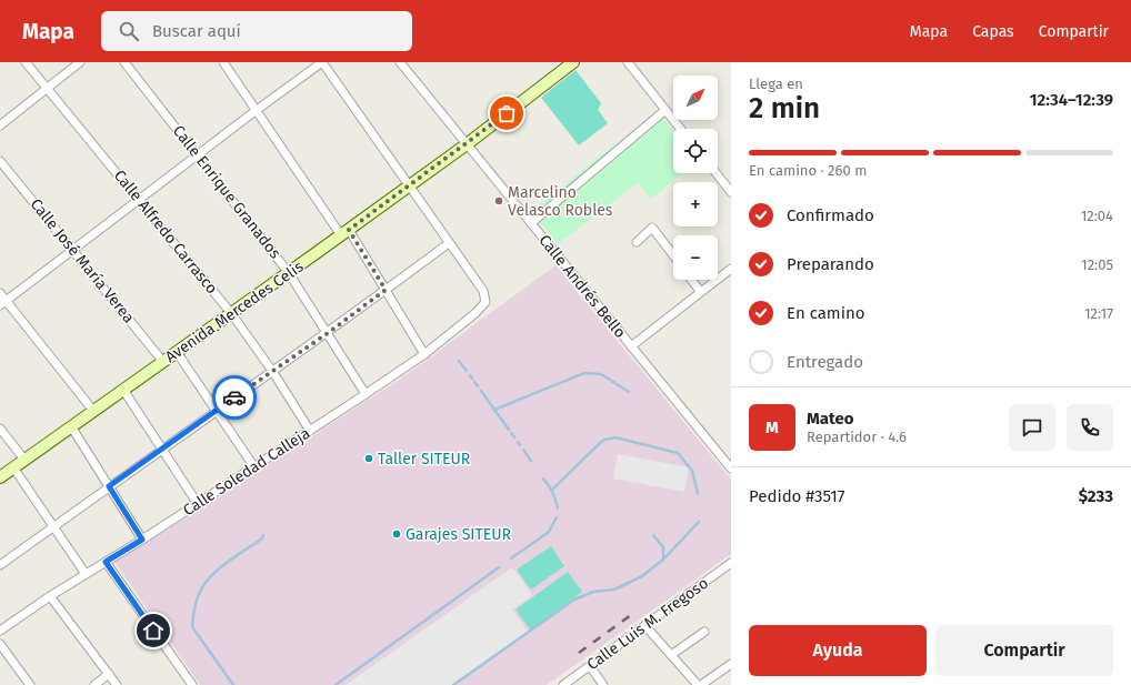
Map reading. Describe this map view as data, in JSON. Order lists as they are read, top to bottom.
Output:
{
  "streets": {
    "main road": ["Avenida Mercedes Celis"],
    "street": [
      "Calle Enrique Granados",
      "Calle Alfredo Carrasco",
      "Calle José María Verea",
      "Calle Andrés Bello",
      "Calle Soledad Calleja",
      "Calle Luis M. Fregoso"
    ]
  },
  "crossings": [
    ["Calle Enrique Granados", "Avenida Mercedes Celis"],
    ["Calle Enrique Granados", "Calle Soledad Calleja"],
    ["Calle Alfredo Carrasco", "Avenida Mercedes Celis"],
    ["Calle Alfredo Carrasco", "Calle Soledad Calleja"],
    ["Calle José María Verea", "Avenida Mercedes Celis"],
    ["Calle Andrés Bello", "Avenida Mercedes Celis"]
  ],
  "places": ["Marcelino Velasco Robles", "Taller SITEUR", "Garajes SITEUR"],
  "north": "top right",
  "page": {
    "header": "Mapa",
    "search": "Buscar aquí",
    "nav": ["Mapa", "Capas", "Compartir"],
    "heading": ["2 min", "Llega en", "12:34–12:39"],
    "panel": [
      "Mateo",
      "Repartidor · 4.6",
      "Pedido #3517",
      "$233"
    ],
    "map_buttons": ["+", "−"],
    "bar": "En camino · 260 m",
    "list": [
      ["Confirmado", "12:04"],
      ["Preparando", "12:05"],
      ["En camino", "12:17"],
      "Entregado"
    ],
    "round": "M",
    "buttons": ["Ayuda", "Compartir"]
  }
}
